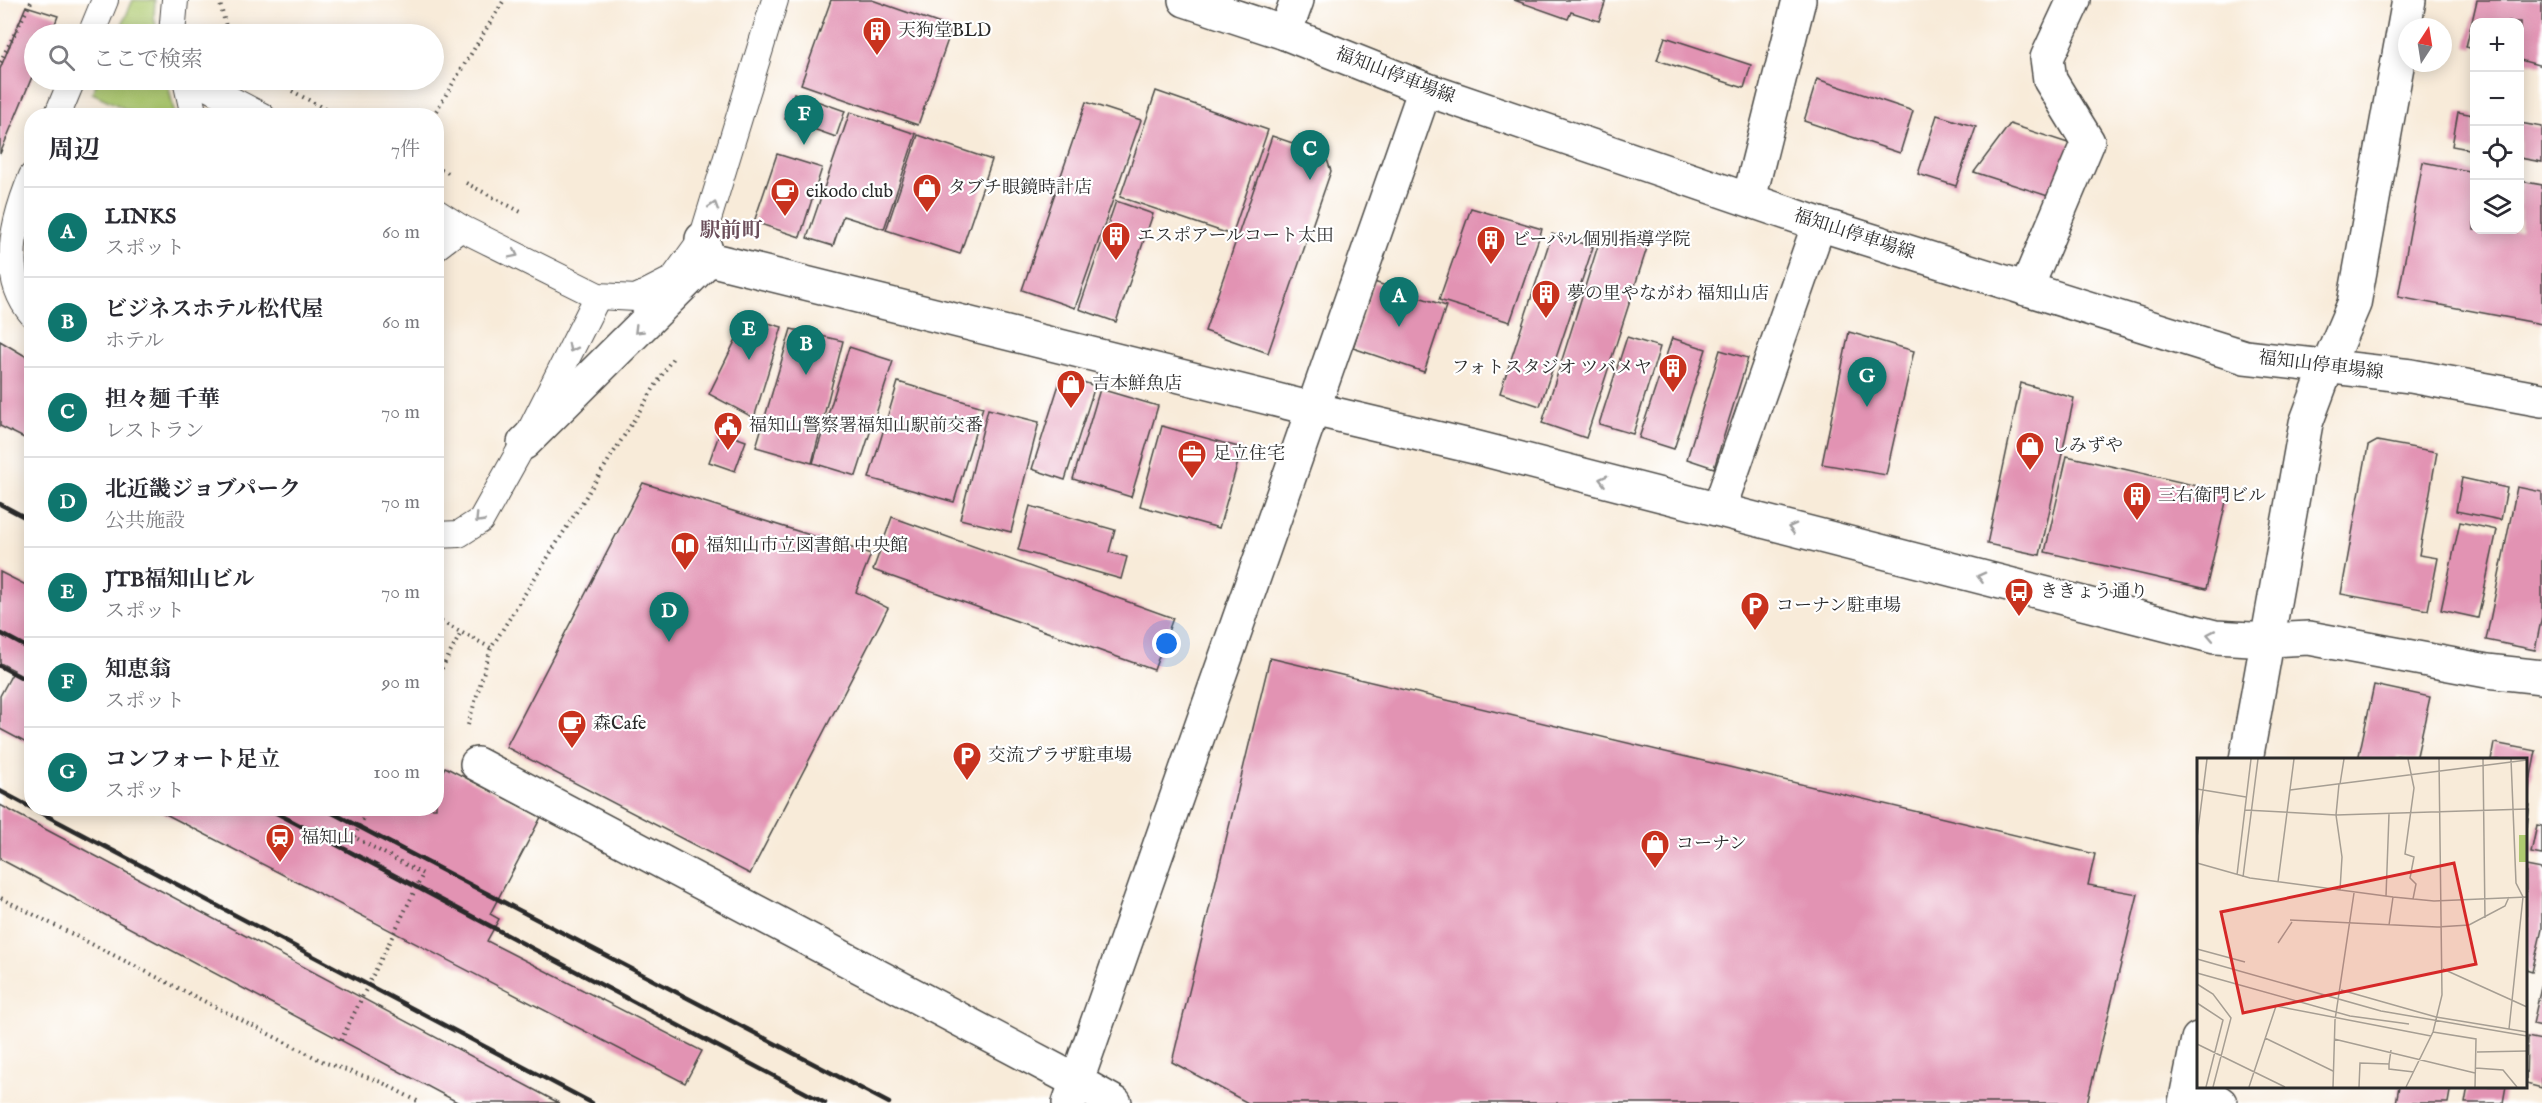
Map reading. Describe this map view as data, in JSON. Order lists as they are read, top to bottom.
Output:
{
  "streets": {
    "street": ["福知山停車場線"]
  },
  "districts": ["駅前町"],
  "places": {
    "building": [
      "天狗堂BLD",
      "エスポアールコート太田",
      "ビーパル個別指導学院",
      "夢の里やながわ 福知山店",
      "フォトスタジオ ツバメヤ",
      "三右衛門ビル"
    ],
    "shop": [
      "タブチ眼鏡時計店",
      "吉本鮮魚店",
      "しみずや",
      "コーナン"
    ],
    "cafe": ["eikodo club", "森Cafe"],
    "public building": ["福知山警察署福知山駅前交番"],
    "office": ["足立住宅"],
    "library": ["福知山市立図書館 中央館"],
    "bus stop": ["ききょう通り"],
    "parking": ["コーナン駐車場", "交流プラザ駐車場"],
    "station": ["福知山"]
  },
  "north": "top",
  "page": {
    "map_buttons": ["+", "−"],
    "search": "ここで検索",
    "pins": [
      "F",
      "C",
      "A",
      "E",
      "B",
      "G",
      "D"
    ],
    "heading": ["周辺", "7件"],
    "list": [
      {
        "mark": "A",
        "name": "LINKS",
        "note": "スポット",
        "value": "60 m"
      },
      {
        "mark": "B",
        "name": "ビジネスホテル松代屋",
        "note": "ホテル",
        "value": "60 m"
      },
      {
        "mark": "C",
        "name": "担々麺 千華",
        "note": "レストラン",
        "value": "70 m"
      },
      {
        "mark": "D",
        "name": "北近畿ジョブパーク",
        "note": "公共施設",
        "value": "70 m"
      },
      {
        "mark": "E",
        "name": "JTB福知山ビル",
        "note": "スポット",
        "value": "70 m"
      },
      {
        "mark": "F",
        "name": "知恵翁",
        "note": "スポット",
        "value": "90 m"
      },
      {
        "mark": "G",
        "name": "コンフォート足立",
        "note": "スポット",
        "value": "100 m"
      }
    ]
  }
}
